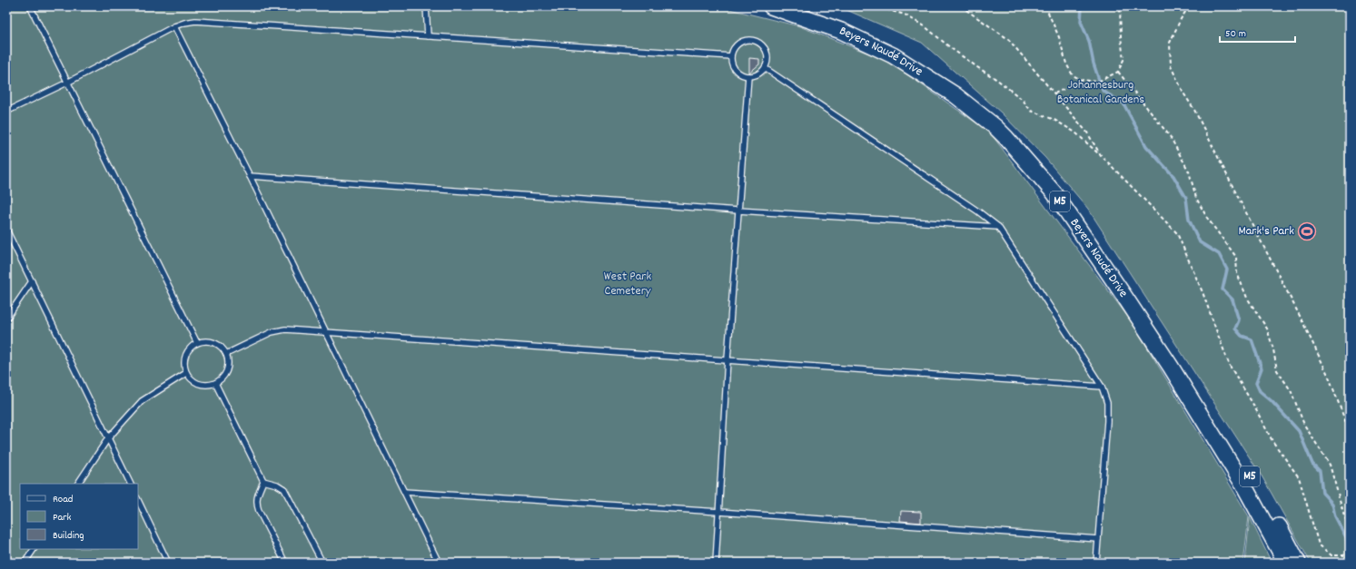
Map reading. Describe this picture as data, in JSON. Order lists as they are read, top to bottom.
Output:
{
  "streets": {
    "main road": ["Beyers Naudé Drive", "M5"]
  },
  "parks": ["Johannesburg Botanical Gardens", "West Park Cemetery"],
  "places": {
    "sports": ["Mark's Park"]
  },
  "legend": ["Road", "Park", "Building"],
  "scale_bar": "50 m"
}
